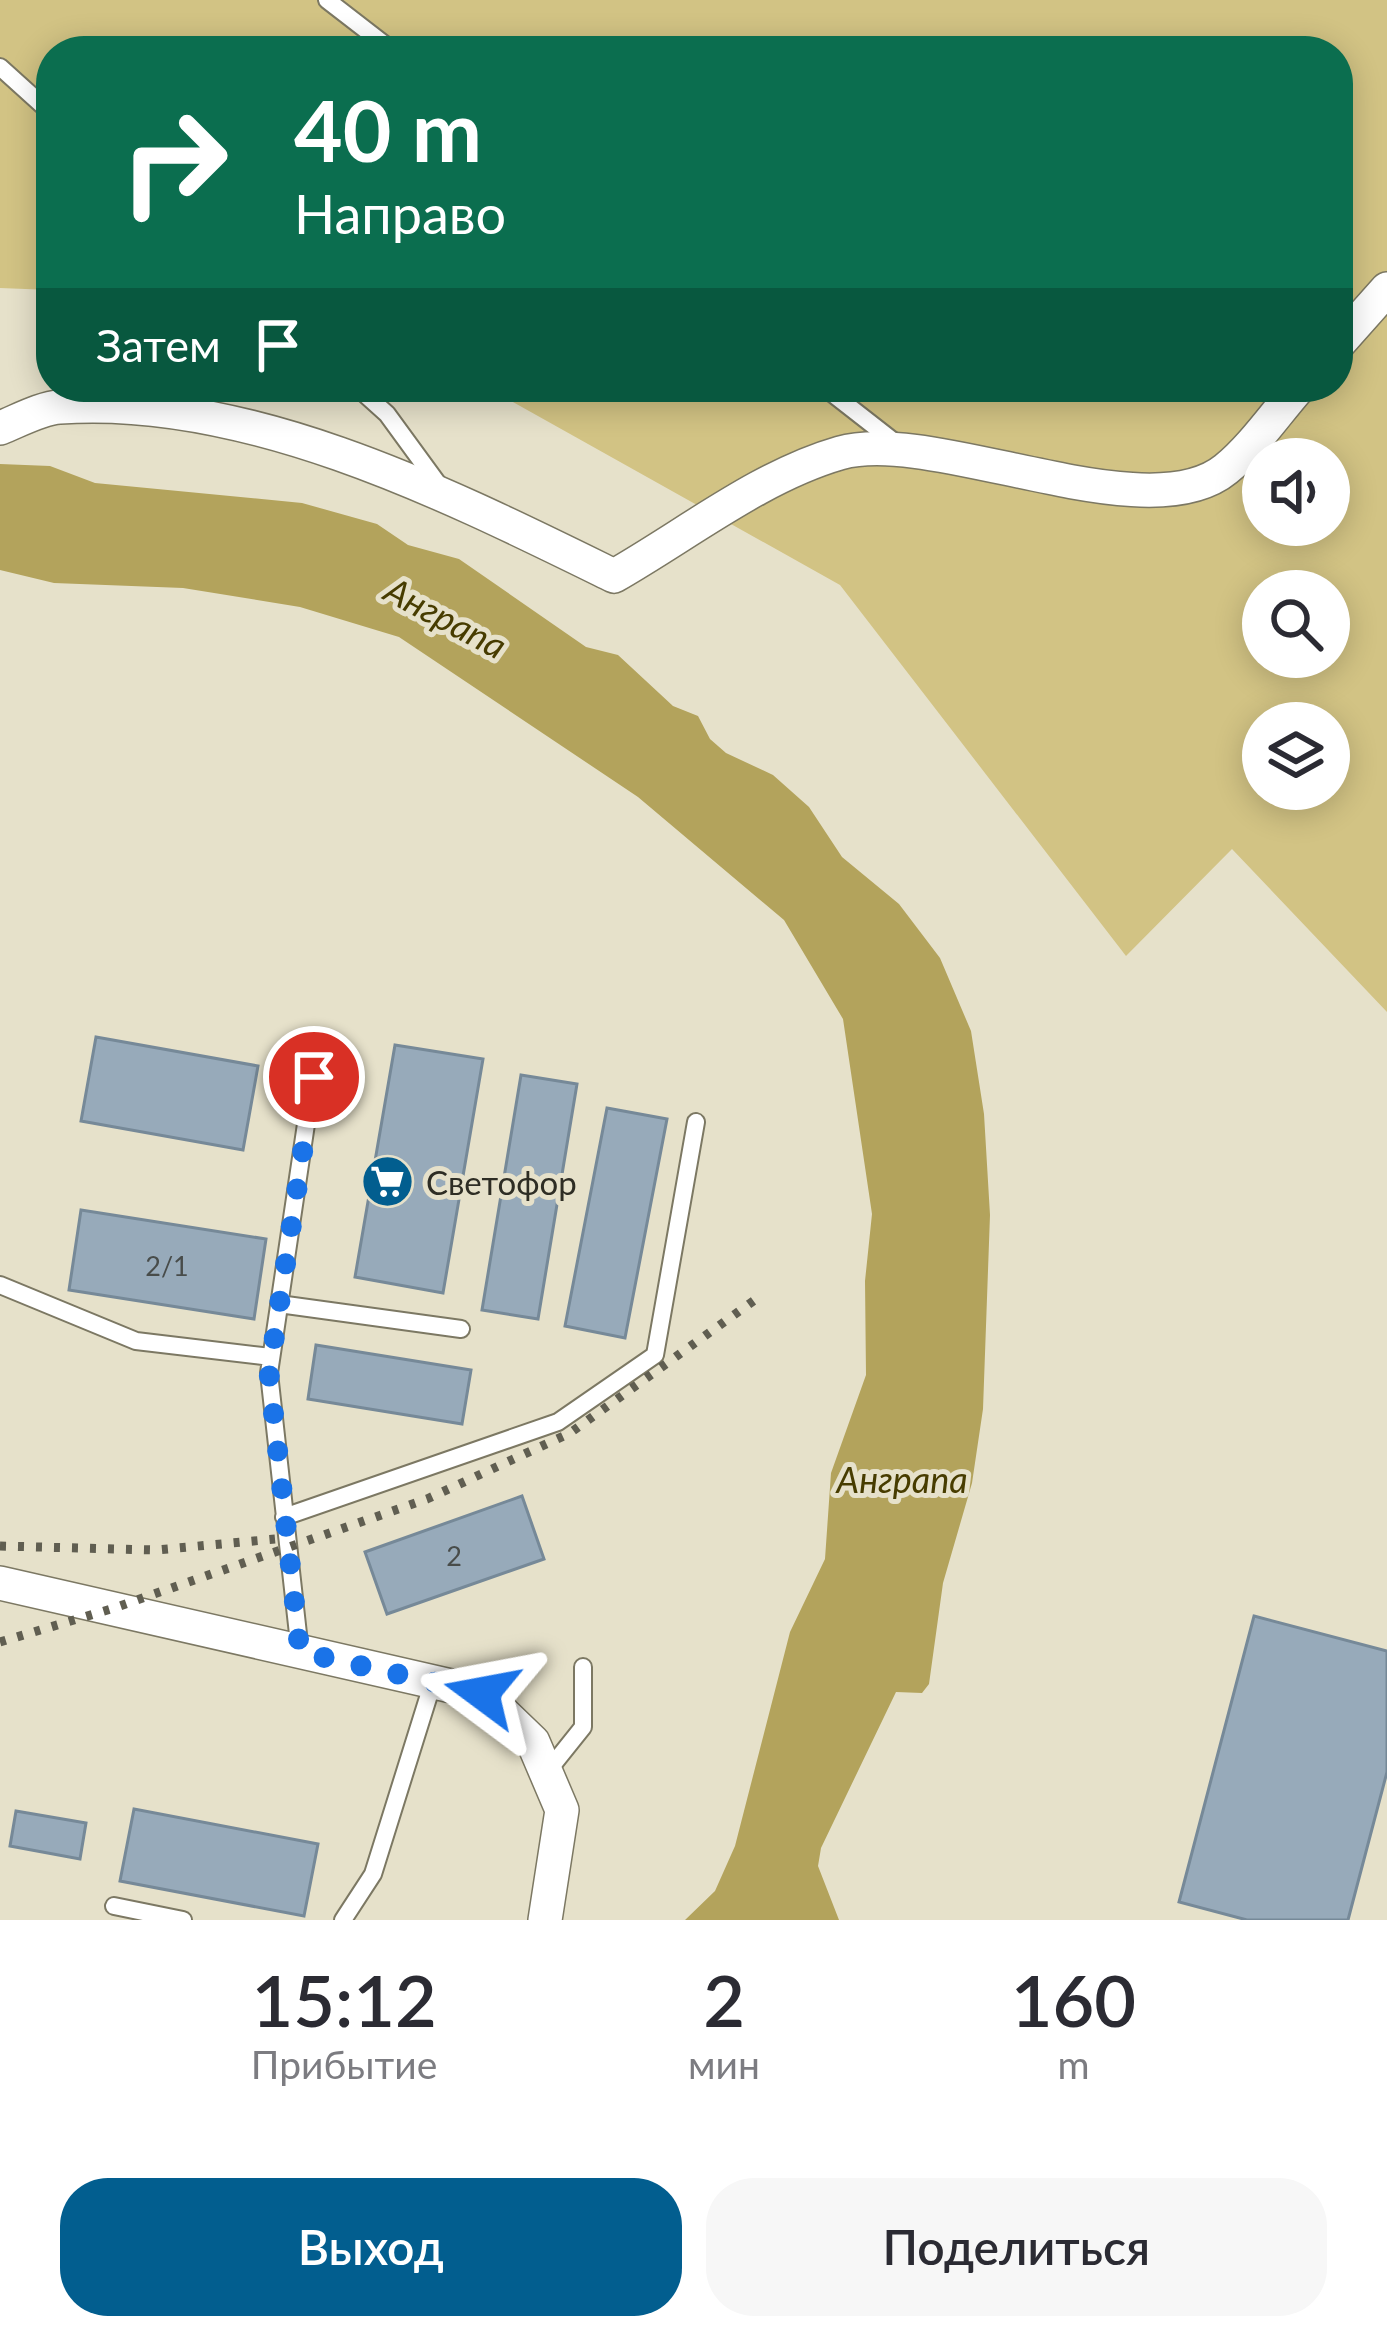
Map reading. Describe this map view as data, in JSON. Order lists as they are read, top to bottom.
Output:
{
  "water": ["Анграпа"],
  "places": {
    "supermarket": ["Светофор"]
  },
  "house_numbers": ["2/1", "2"],
  "page": {
    "turn": ["40 m", "Направо"],
    "then": "Затем",
    "eta": [
      "15:12",
      "Прибытие",
      "2",
      "мин",
      "160",
      "m"
    ],
    "buttons": ["Выход", "Поделиться"]
  }
}
